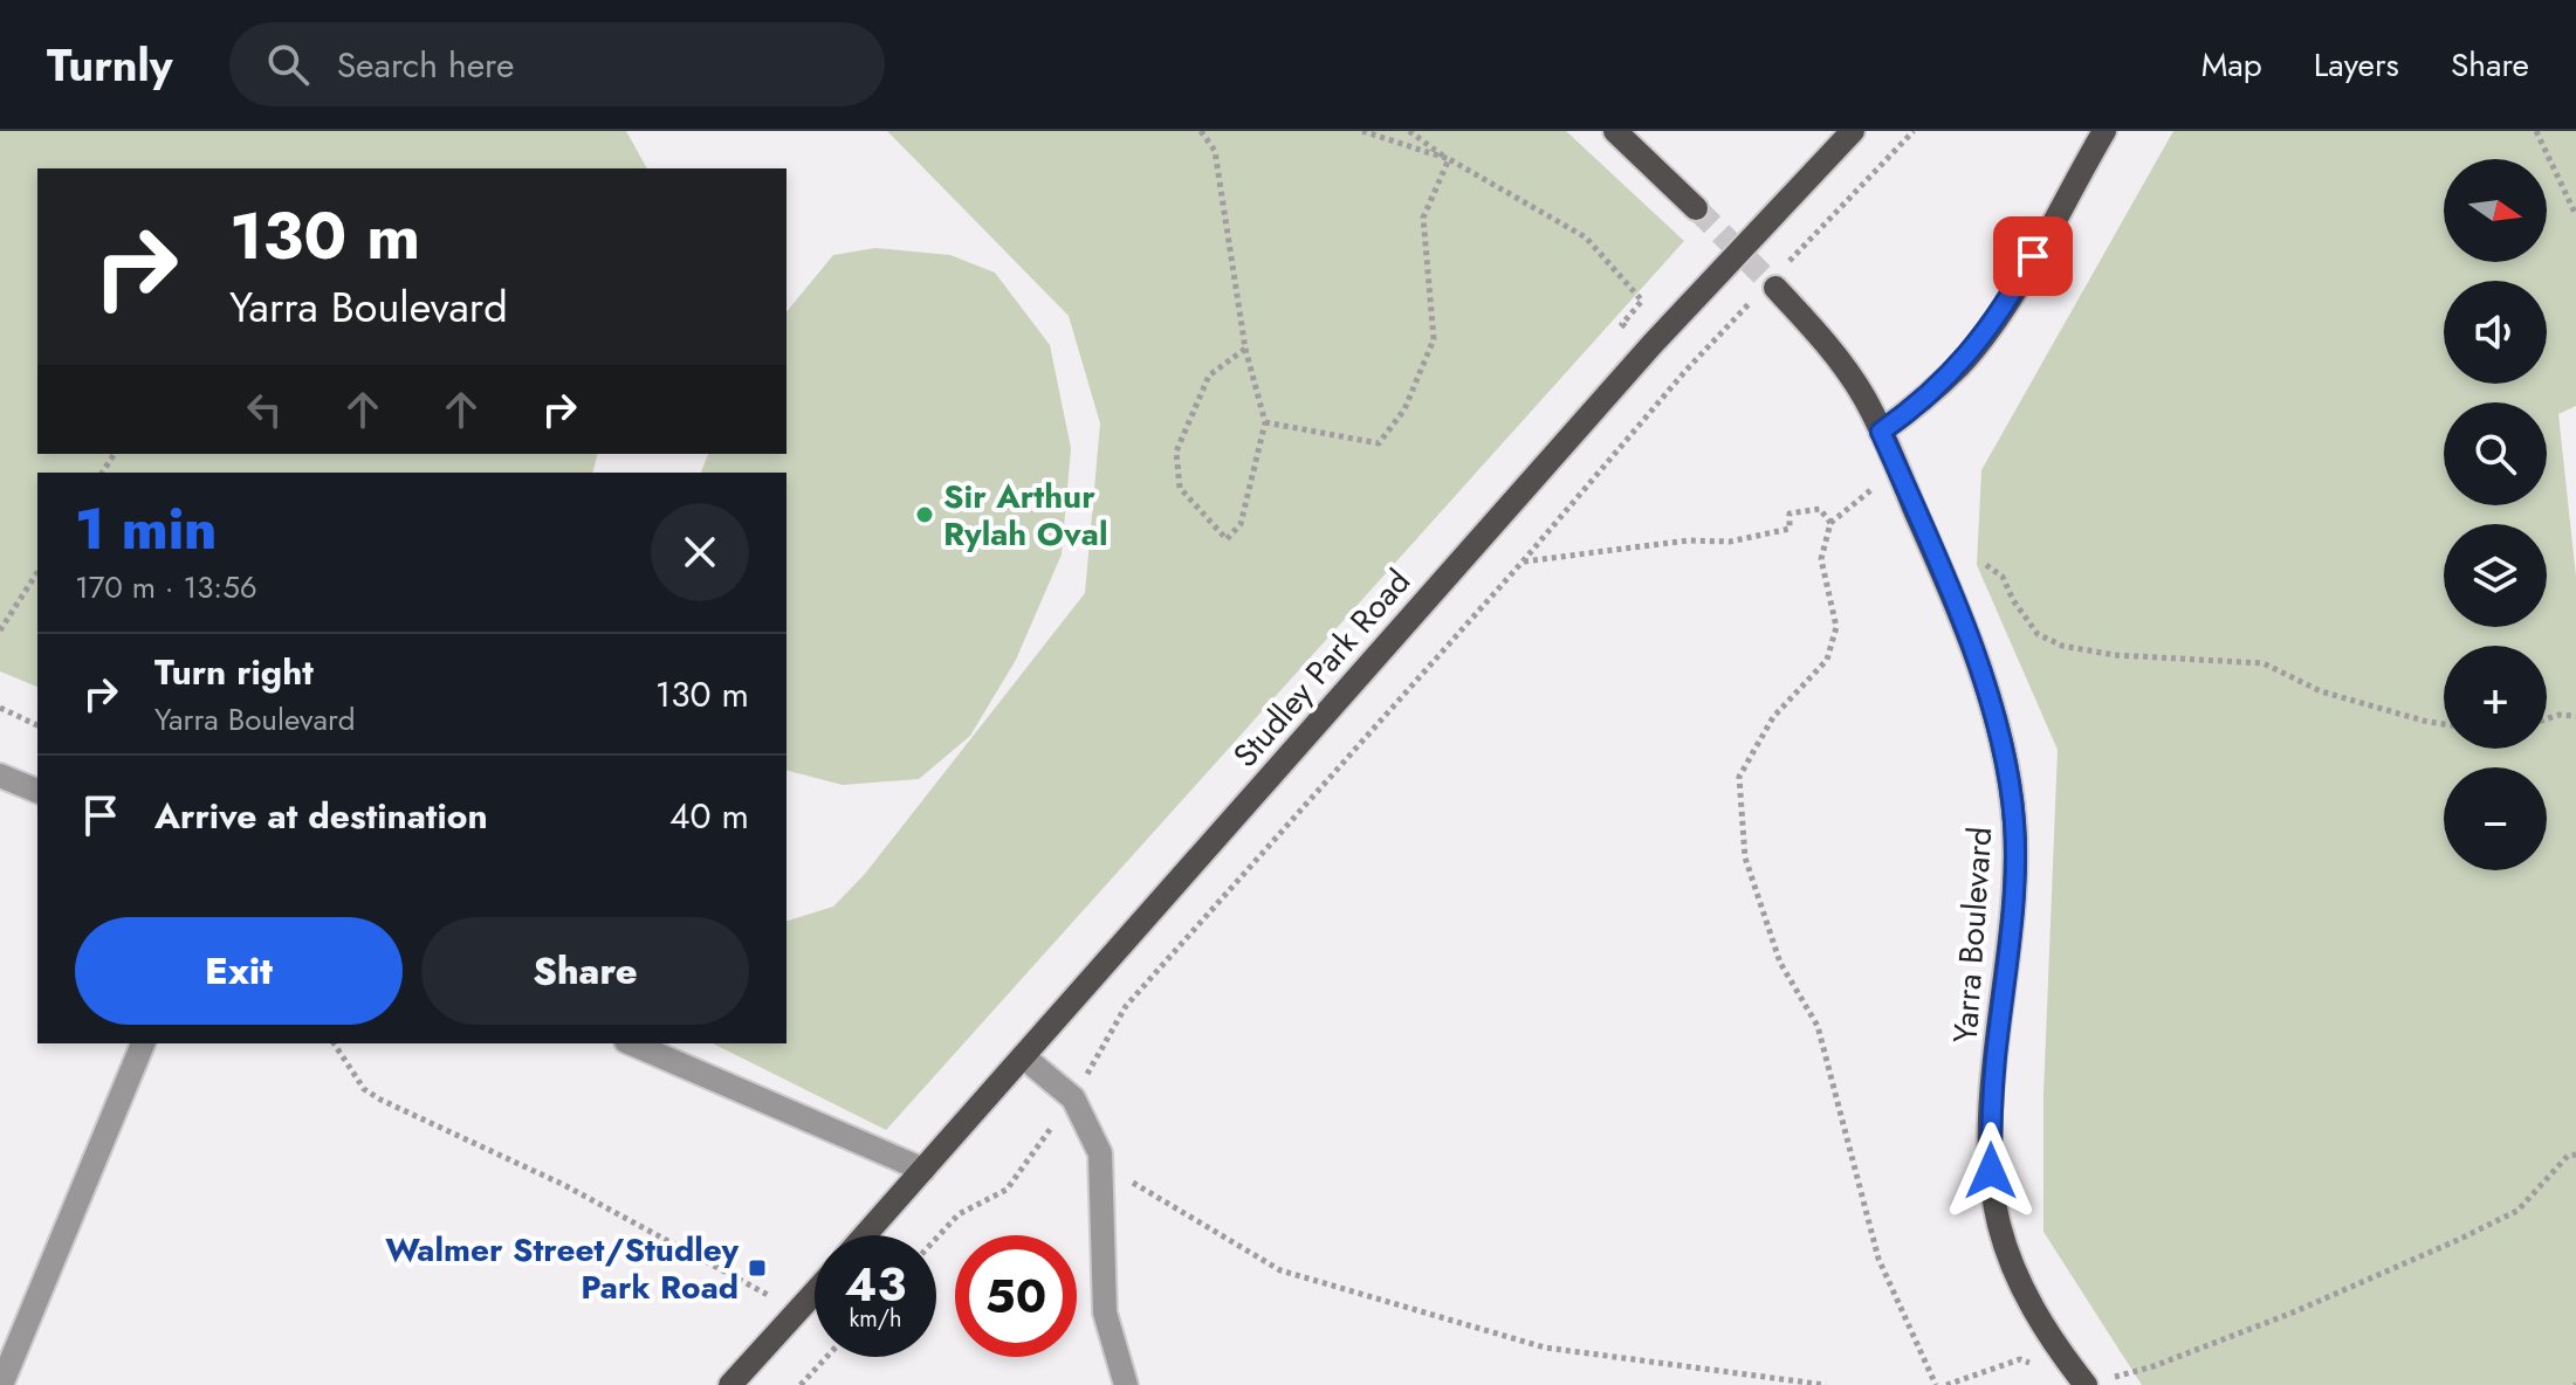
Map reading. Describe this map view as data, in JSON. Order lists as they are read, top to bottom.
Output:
{
  "streets": {
    "main road": ["Studley Park Road", "Yarra Boulevard"]
  },
  "places": {
    "other": ["Sir Arthur Rylah Oval"],
    "transit": ["Walmer Street/Studley Park Road"]
  },
  "north": "right",
  "page": {
    "header": "Turnly",
    "search": "Search here",
    "nav": ["Map", "Layers", "Share"],
    "map_buttons": ["+", "−"],
    "turn": ["130 m", "Yarra Boulevard"],
    "heading": ["1 min", "170 m · 13:56"],
    "list": [
      {
        "name": "Turn right",
        "note": "Yarra Boulevard",
        "value": "130 m"
      },
      {
        "name": "Arrive at destination",
        "value": "40 m"
      }
    ],
    "buttons": ["Exit", "Share"],
    "speed": "43 km/h",
    "limit": "50"
  }
}
